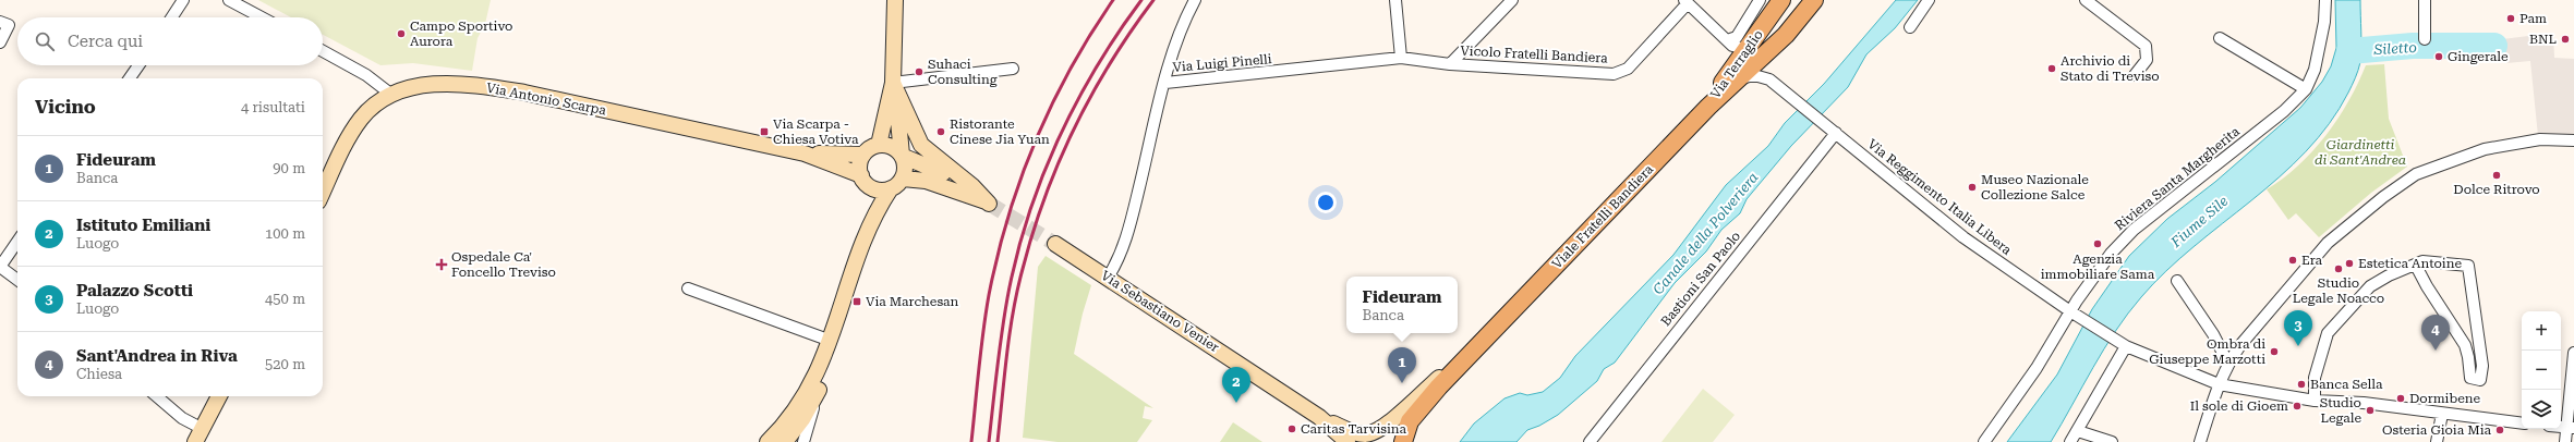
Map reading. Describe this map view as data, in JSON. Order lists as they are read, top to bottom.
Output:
{
  "streets": {
    "main road": ["Via Terraglio", "Viale Fratelli Bandiera"],
    "street": [
      "Vicolo Fratelli Bandiera",
      "Via Luigi Pinelli",
      "Via Antonio Scarpa",
      "Riviera Santa Margherita",
      "Via Reggimento Italia Libera",
      "Bastioni San Paolo",
      "Via Sebastiano Venier"
    ]
  },
  "crossings": [
    ["Vicolo Fratelli Bandiera", "Via Luigi Pinelli"],
    ["Via Luigi Pinelli", "Via Sebastiano Venier"],
    ["Via Terraglio", "Viale Fratelli Bandiera"],
    ["Riviera Santa Margherita", "Via Reggimento Italia Libera"],
    ["Via Reggimento Italia Libera", "Viale Fratelli Bandiera"],
    ["Via Reggimento Italia Libera", "Bastioni San Paolo"]
  ],
  "water": ["Siletto", "Fiume Sile", "Canale della Polveriera"],
  "parks": ["Giardinetti di Sant'Andrea"],
  "places": {
    "other": [
      "Pam",
      "Campo Sportivo Aurora",
      "BNL",
      "Gingerale",
      "Archivio di Stato di Treviso",
      "Suhaci Consulting",
      "Ristorante Cinese Jia Yuan",
      "Dolce Ritrovo",
      "Museo Nazionale Collezione Salce",
      "Agenzia immobiliare Sama",
      "Era",
      "Estetica Antoine",
      "Studio Legale Noacco",
      "Ombra di Giuseppe Marzotti",
      "Banca Sella",
      "Dormibene",
      "Il sole di Gioem",
      "Studio Legale",
      "Caritas Tarvisina",
      "Osteria Gioia Mia"
    ],
    "transit": ["Via Scarpa - Chiesa Votiva", "Via Marchesan"],
    "health": ["Ospedale Ca' Foncello Treviso"]
  },
  "page": {
    "search": "Cerca qui",
    "heading": ["Vicino", "4 risultati"],
    "list": [
      {
        "mark": "1",
        "name": "Fideuram",
        "note": "Banca",
        "value": "90 m"
      },
      {
        "mark": "2",
        "name": "Istituto Emiliani",
        "note": "Luogo",
        "value": "100 m"
      },
      {
        "mark": "3",
        "name": "Palazzo Scotti",
        "note": "Luogo",
        "value": "450 m"
      },
      {
        "mark": "4",
        "name": "Sant'Andrea in Riva",
        "note": "Chiesa",
        "value": "520 m"
      }
    ],
    "popup": ["Fideuram", "Banca"],
    "pins": [
      "3",
      "4",
      "1",
      "2"
    ],
    "map_buttons": ["+", "−"]
  }
}
